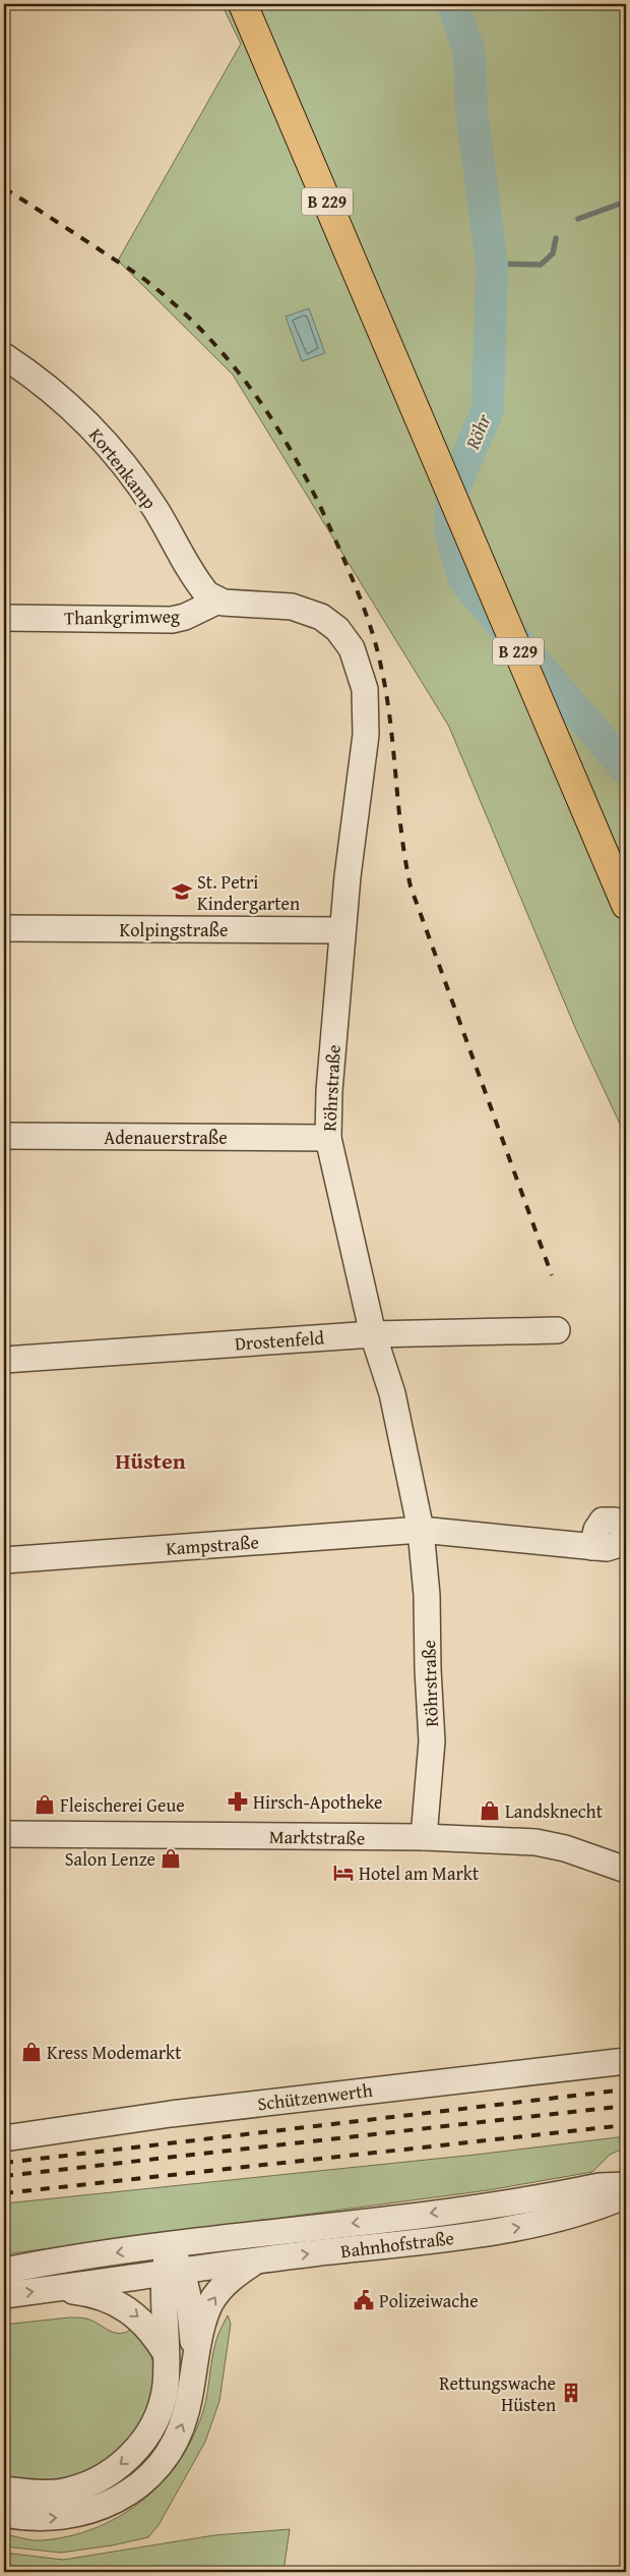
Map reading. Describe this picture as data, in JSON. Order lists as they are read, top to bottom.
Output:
{
  "streets": {
    "main road": ["B 229"],
    "street": [
      "Kortenkamp",
      "Thankgrimweg",
      "Kolpingstraße",
      "Röhrstraße",
      "Adenauerstraße",
      "Drostenfeld",
      "Kampstraße",
      "Marktstraße",
      "Schützenwerth",
      "Bahnhofstraße"
    ]
  },
  "crossings": [
    ["Kortenkamp", "Thankgrimweg"],
    ["Thankgrimweg", "Röhrstraße"],
    ["Kolpingstraße", "Röhrstraße"],
    ["Röhrstraße", "Adenauerstraße"],
    ["Röhrstraße", "Drostenfeld"],
    ["Röhrstraße", "Kampstraße"],
    ["Röhrstraße", "Marktstraße"]
  ],
  "districts": ["Hüsten"],
  "water": ["Röhr"],
  "places": {
    "school or university": ["St. Petri Kindergarten"],
    "pharmacy": ["Hirsch-Apotheke"],
    "shop": [
      "Fleischerei Geue",
      "Landsknecht",
      "Salon Lenze",
      "Kress Modemarkt"
    ],
    "hotel": ["Hotel am Markt"],
    "public building": ["Polizeiwache"],
    "building": ["Rettungswache Hüsten"]
  }
}
